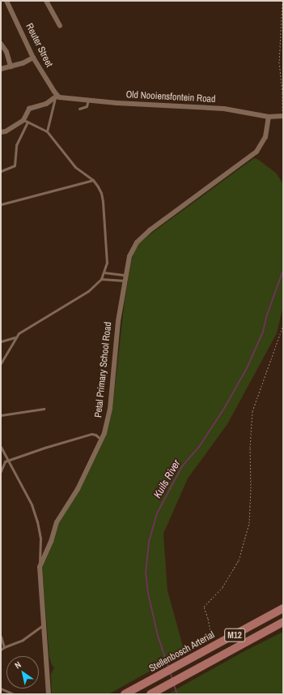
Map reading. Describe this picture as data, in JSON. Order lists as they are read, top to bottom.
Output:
{
  "streets": {
    "main road": ["M12", "Stellenbosch Arterial"],
    "street": ["Reuter Street", "Old Nooiensfontein Road", "Petal Primary School Road"]
  },
  "crossings": [
    ["Reuter Street", "Old Nooiensfontein Road"],
    ["Old Nooiensfontein Road", "Petal Primary School Road"]
  ],
  "water": ["Kuils River"],
  "north": "top left"
}
